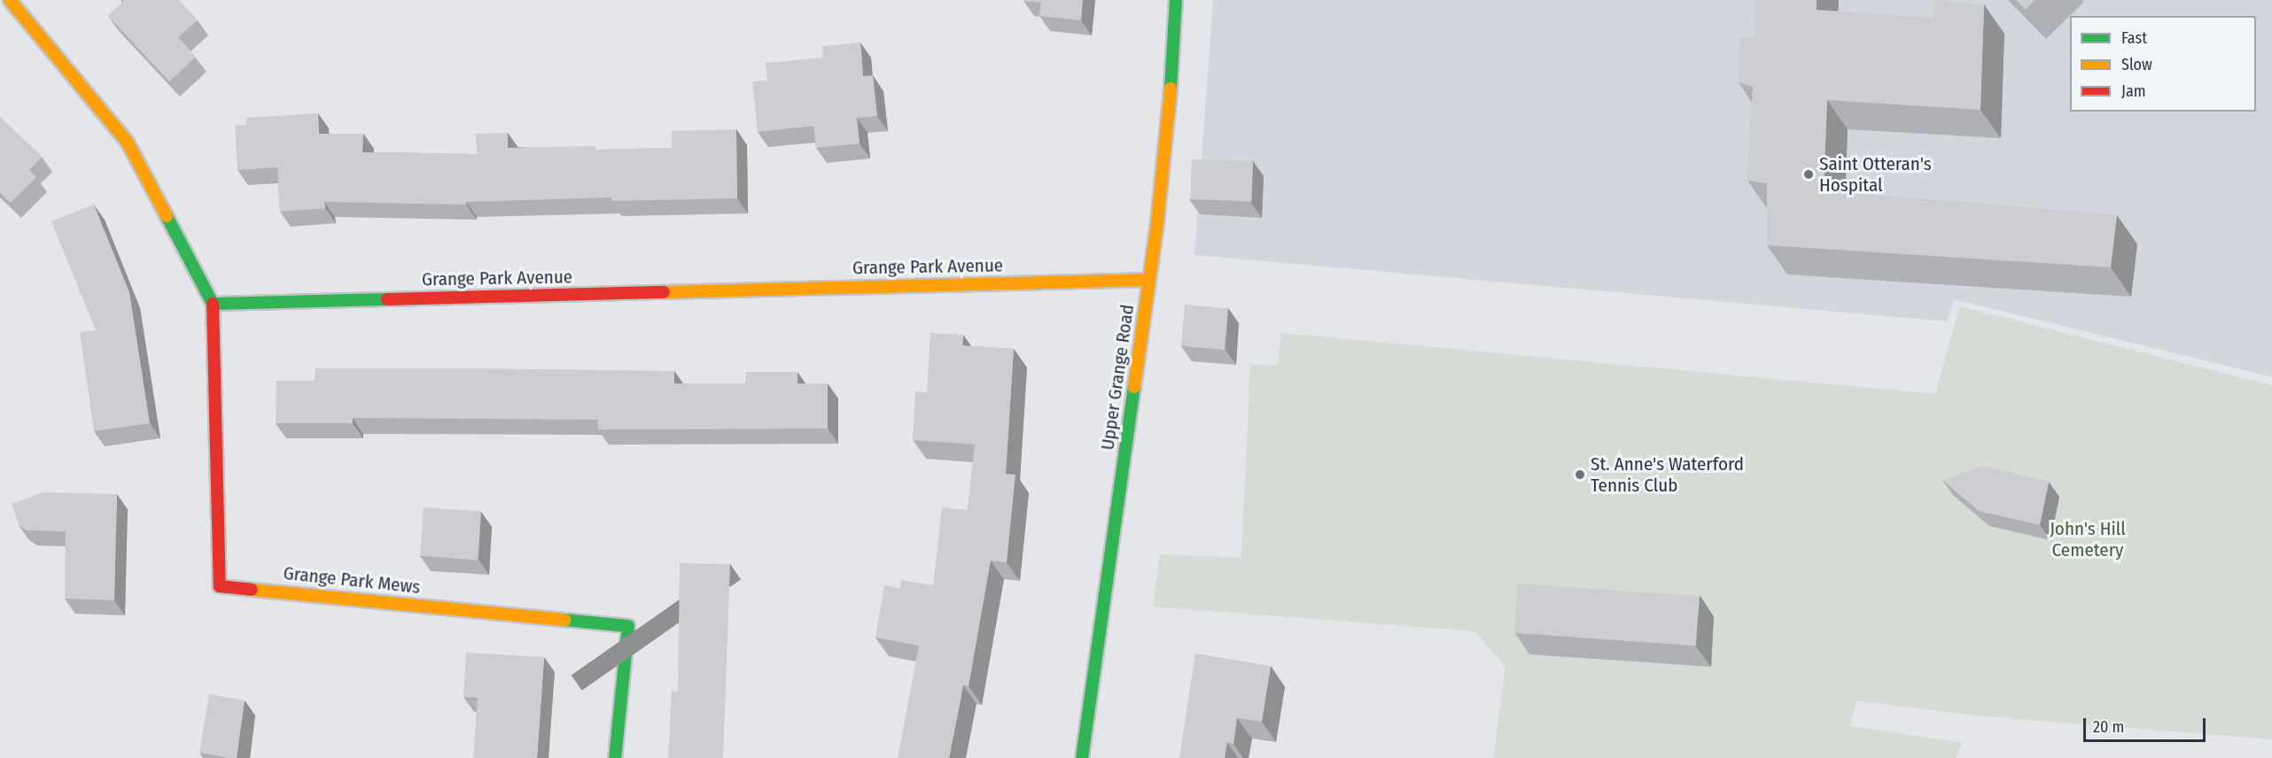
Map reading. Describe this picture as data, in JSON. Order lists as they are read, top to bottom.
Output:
{
  "streets": {
    "street": ["Grange Park Avenue", "Upper Grange Road", "Grange Park Mews"]
  },
  "crossings": [
    ["Grange Park Avenue", "Upper Grange Road"],
    ["Grange Park Avenue", "Grange Park Mews"]
  ],
  "parks": ["John's Hill Cemetery"],
  "places": ["Saint Otteran's Hospital", "St. Anne's Waterford Tennis Club"],
  "legend": ["Fast", "Slow", "Jam"],
  "scale_bar": "20 m"
}
